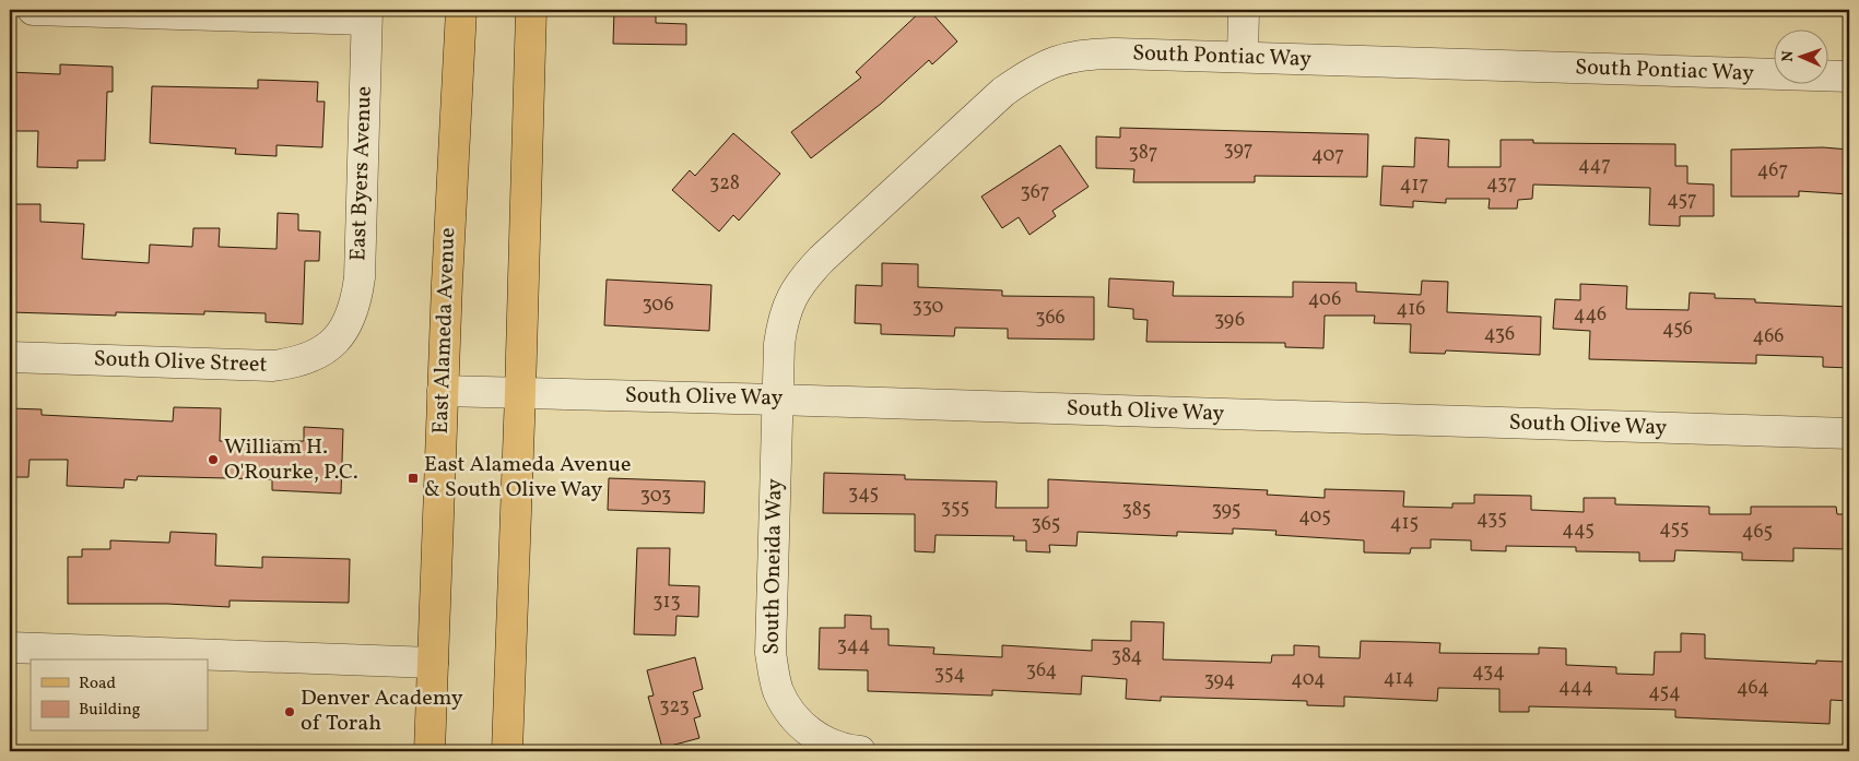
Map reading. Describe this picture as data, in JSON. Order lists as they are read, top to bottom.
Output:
{
  "streets": {
    "main road": ["East Alameda Avenue"],
    "street": [
      "South Pontiac Way",
      "East Byers Avenue",
      "South Olive Street",
      "South Olive Way",
      "South Oneida Way"
    ]
  },
  "crossings": [
    ["South Pontiac Way", "South Olive Way"],
    ["South Pontiac Way", "South Oneida Way"],
    ["East Byers Avenue", "South Olive Street"],
    ["East Alameda Avenue", "South Olive Way"],
    ["South Olive Way", "South Oneida Way"]
  ],
  "places": {
    "other": ["William H. O'Rourke, P.C.", "Denver Academy of Torah"],
    "transit": ["East Alameda Avenue & South Olive Way"]
  },
  "house_numbers": [
    "397",
    "387",
    "407",
    "447",
    "467",
    "328",
    "437",
    "417",
    "367",
    "457",
    "406",
    "306",
    "330",
    "416",
    "446",
    "366",
    "396",
    "456",
    "436",
    "466",
    "345",
    "303",
    "355",
    "385",
    "395",
    "405",
    "435",
    "415",
    "365",
    "455",
    "445",
    "465",
    "313",
    "344",
    "384",
    "364",
    "434",
    "354",
    "414",
    "404",
    "394",
    "444",
    "464",
    "454",
    "323"
  ],
  "legend": ["Road", "Building"],
  "north": "left"
}
